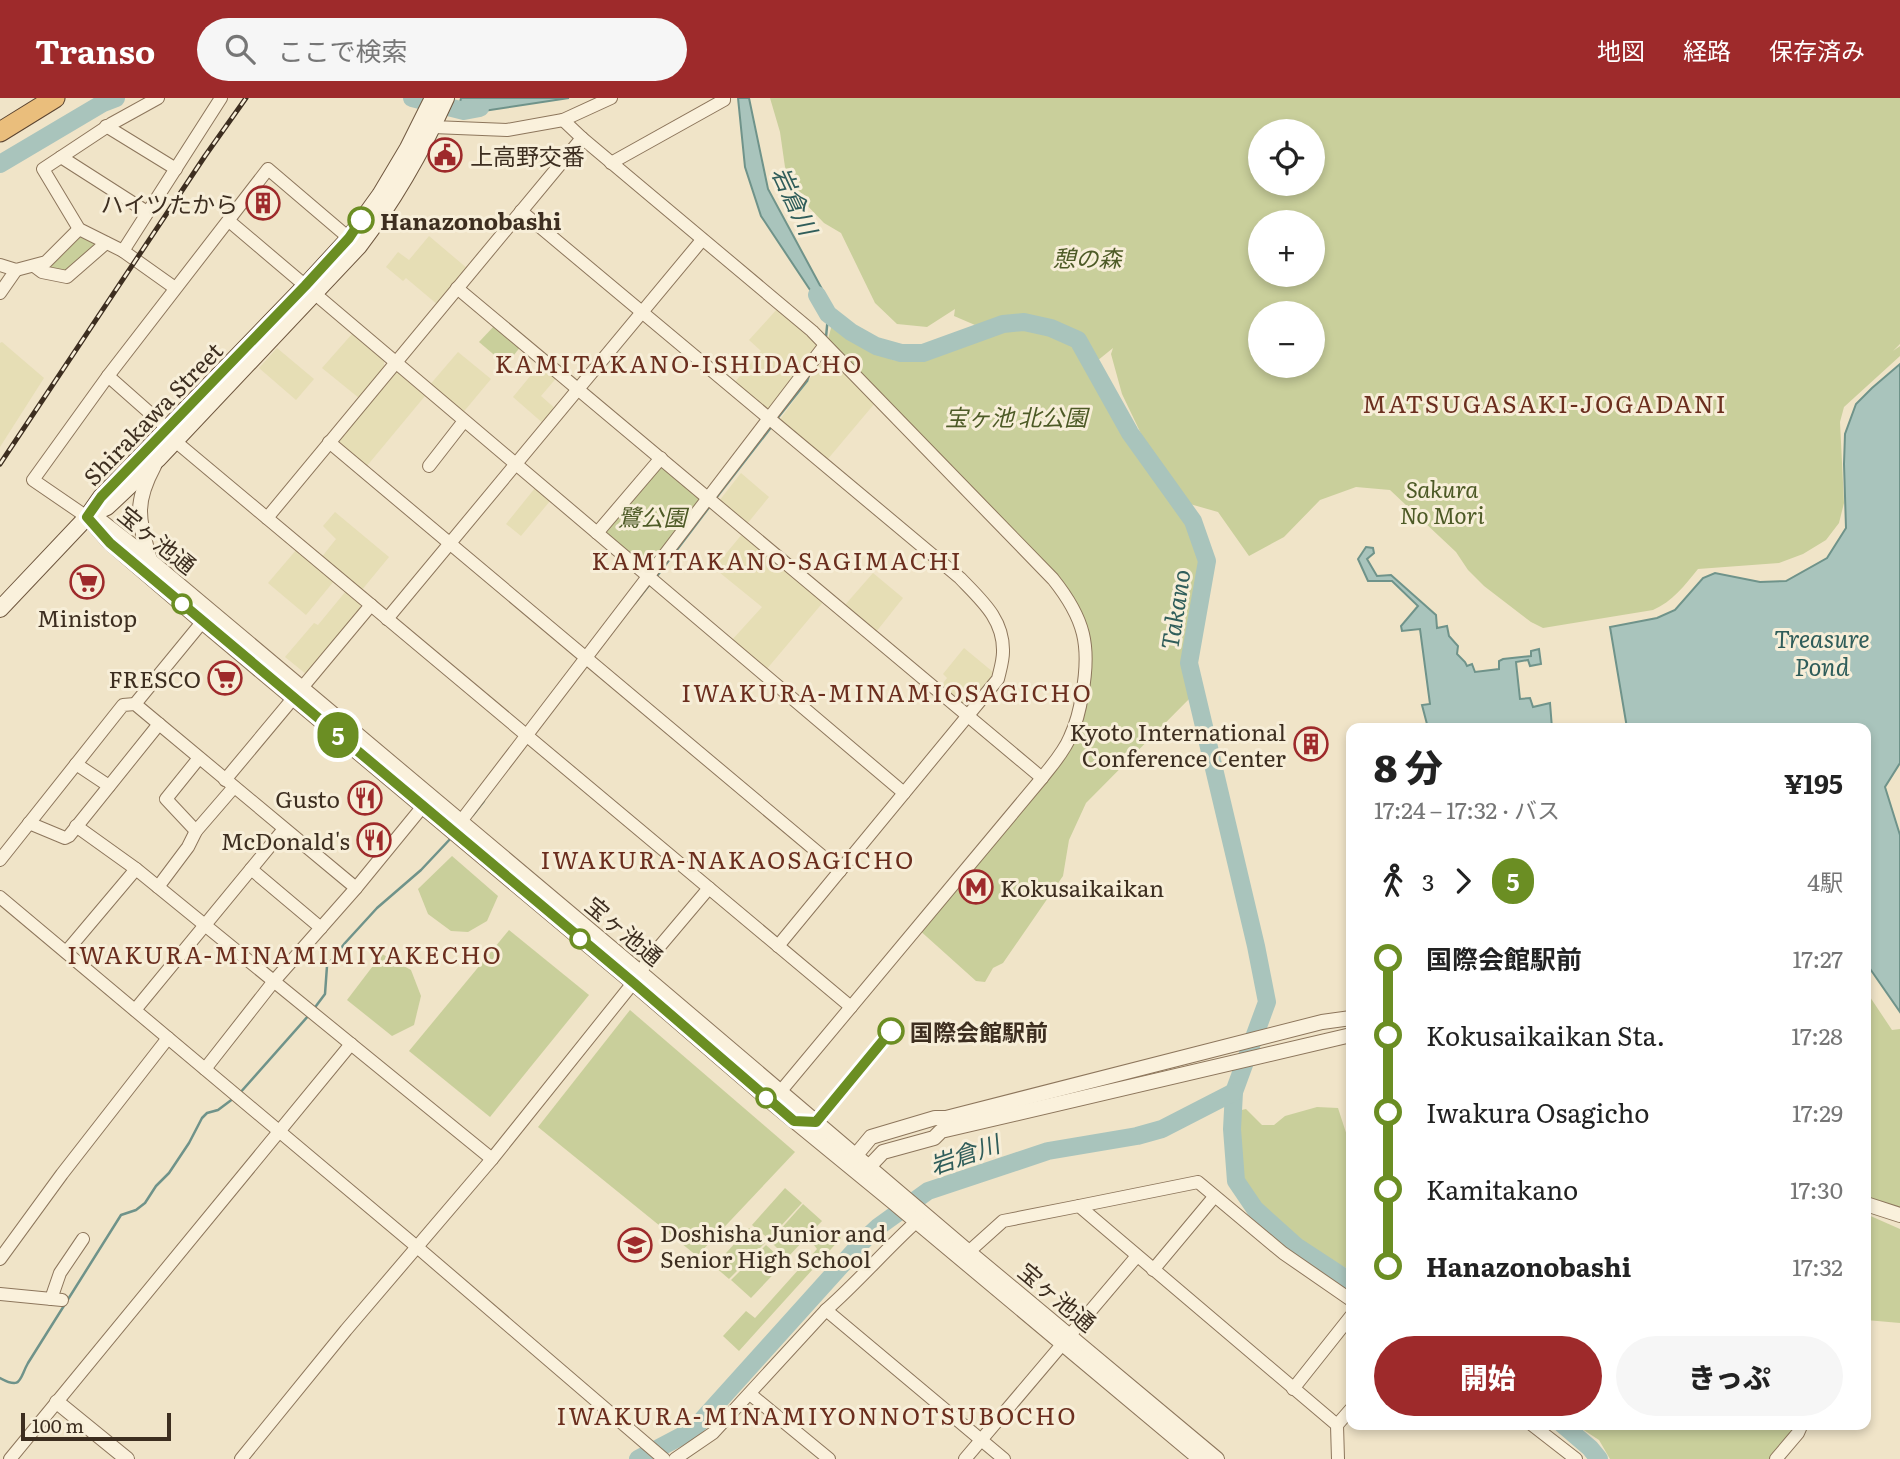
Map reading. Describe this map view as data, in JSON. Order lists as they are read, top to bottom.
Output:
{
  "streets": {
    "main road": ["Shirakawa Street"],
    "street": ["宝ヶ池通"]
  },
  "crossings": [
    ["Shirakawa Street", "宝ヶ池通"]
  ],
  "districts": [
    "KAMITAKANO-ISHIDACHO",
    "MATSUGASAKI-JOGADANI",
    "KAMITAKANO-SAGIMACHI",
    "IWAKURA-MINAMIOSAGICHO",
    "IWAKURA-NAKAOSAGICHO",
    "IWAKURA-MINAMIMIYAKECHO",
    "IWAKURA-MINAMIYONNOTSUBOCHO"
  ],
  "water": ["岩倉川", "Takano", "Treasure Pond"],
  "parks": [
    "憩の森",
    "宝ヶ池 北公園",
    "Sakura No Mori",
    "鷺公園"
  ],
  "places": {
    "public building": ["上高野交番"],
    "building": ["ハイツたから", "Kyoto International Conference Center"],
    "other": ["Hanazonobashi", "国際会館駅前"],
    "supermarket": ["Ministop", "FRESCO"],
    "restaurant": ["Gusto", "McDonald's"],
    "metro station": ["Kokusaikaikan"],
    "school or university": ["Doshisha Junior and Senior High School"]
  },
  "lines": ["bus line 5"],
  "scale_bar": "100 m",
  "page": {
    "header": "Transo",
    "search": "ここで検索",
    "nav": ["地図", "経路", "保存済み"],
    "on_map": "5",
    "map_buttons": ["+", "−"],
    "heading": ["8 分", "17:24 – 17:32 · バス", "¥195"],
    "legs": ["3", "5", "4駅"],
    "list": [
      {
        "name": "国際会館駅前",
        "value": "17:27"
      },
      {
        "name": "Kokusaikaikan Sta.",
        "value": "17:28"
      },
      {
        "name": "Iwakura Osagicho",
        "value": "17:29"
      },
      {
        "name": "Kamitakano",
        "value": "17:30"
      },
      {
        "name": "Hanazonobashi",
        "value": "17:32"
      }
    ],
    "buttons": ["開始", "きっぷ"],
    "scale": "100 m"
  }
}
